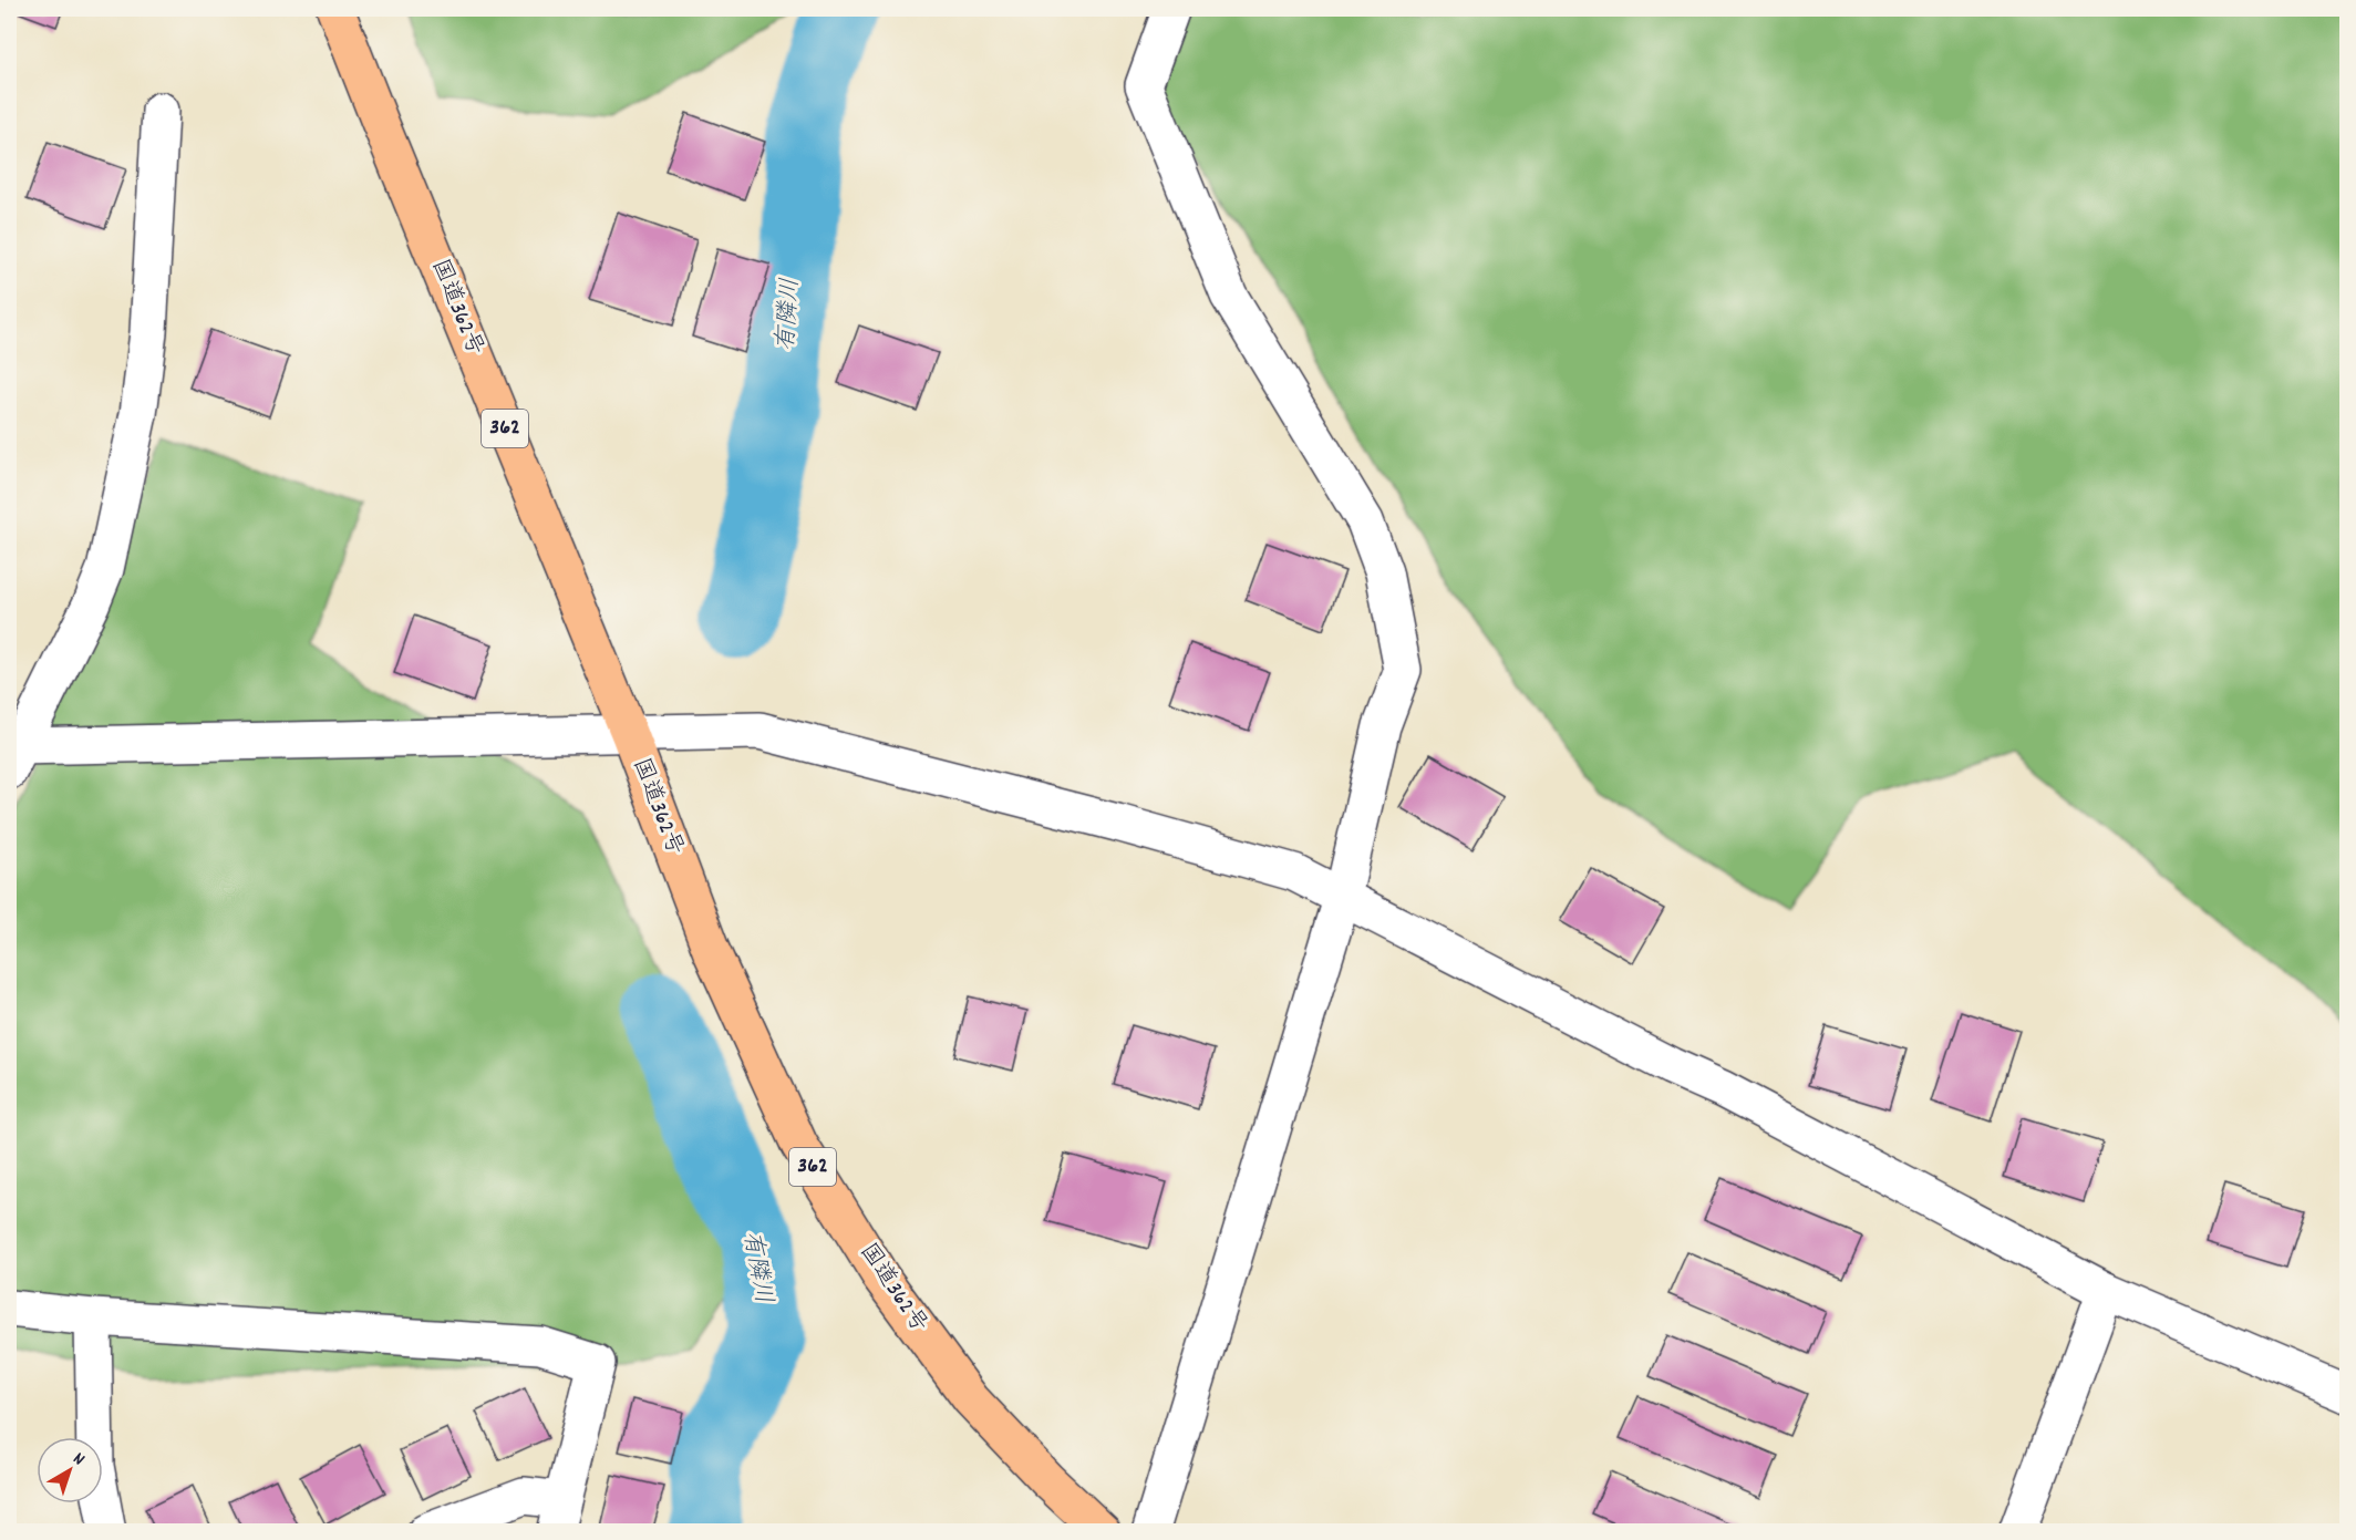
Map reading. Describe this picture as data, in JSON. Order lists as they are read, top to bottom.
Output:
{
  "streets": {
    "highway": ["国道362号", "362"]
  },
  "water": ["有隣川"],
  "north": "top right"
}
